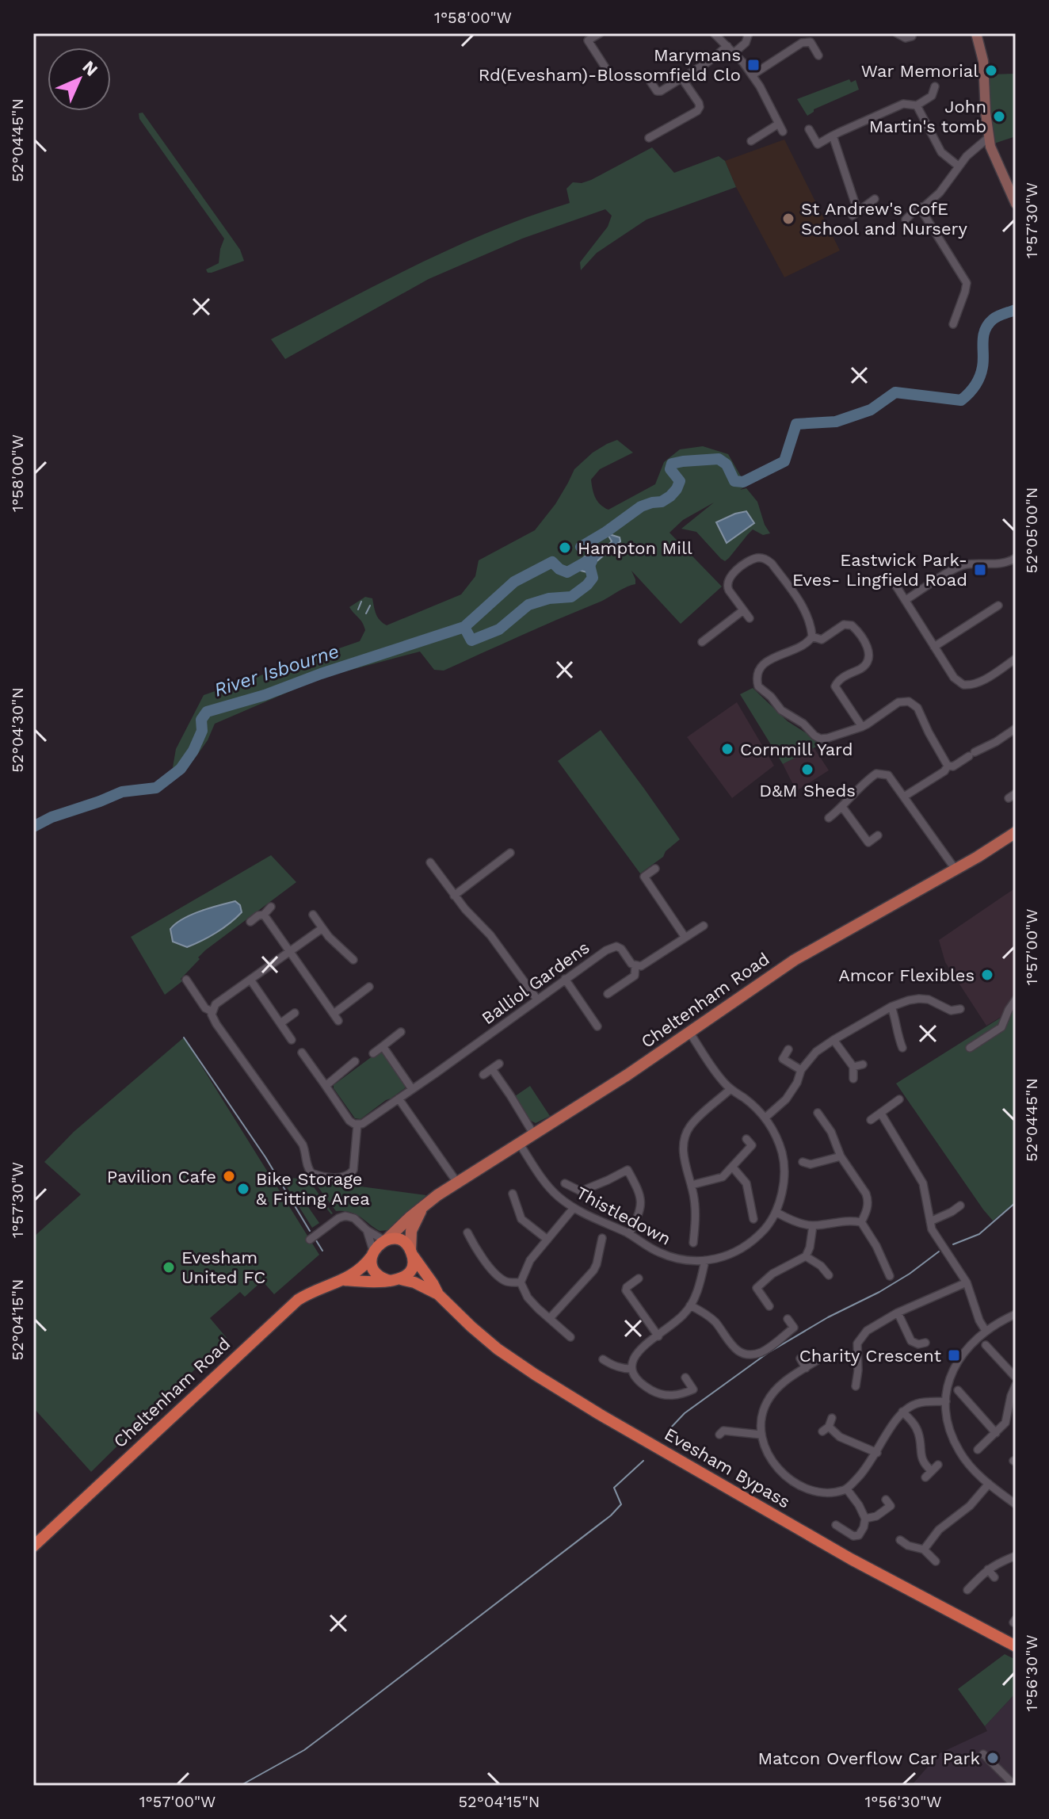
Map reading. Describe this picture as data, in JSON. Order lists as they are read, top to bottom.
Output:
{
  "streets": {
    "highway": ["Cheltenham Road", "Evesham Bypass"],
    "street": ["Balliol Gardens", "Thistledown"]
  },
  "crossings": [
    ["Cheltenham Road", "Thistledown"],
    ["Cheltenham Road", "Evesham Bypass"]
  ],
  "water": ["River Isbourne"],
  "places": {
    "transit": ["Marymans Rd(Evesham)-Blossomfield Clo", "Eastwick Park- Eves- Lingfield Road", "Charity Crescent"],
    "other": [
      "War Memorial",
      "John Martin's tomb",
      "St Andrew's CofE School and Nursery",
      "Hampton Mill",
      "Cornmill Yard",
      "D&M Sheds",
      "Amcor Flexibles",
      "Pavilion Cafe",
      "Bike Storage & Fitting Area",
      "Evesham United FC",
      "Matcon Overflow Car Park"
    ]
  },
  "north": "top right",
  "coordinates": [
    "1°58'00\"W",
    "52°04'45\"N",
    "1°57'30\"W",
    "52°05'00\"N",
    "52°04'30\"N",
    "1°57'00\"W",
    "52°04'15\"N",
    "1°56'30\"W"
  ]
}
